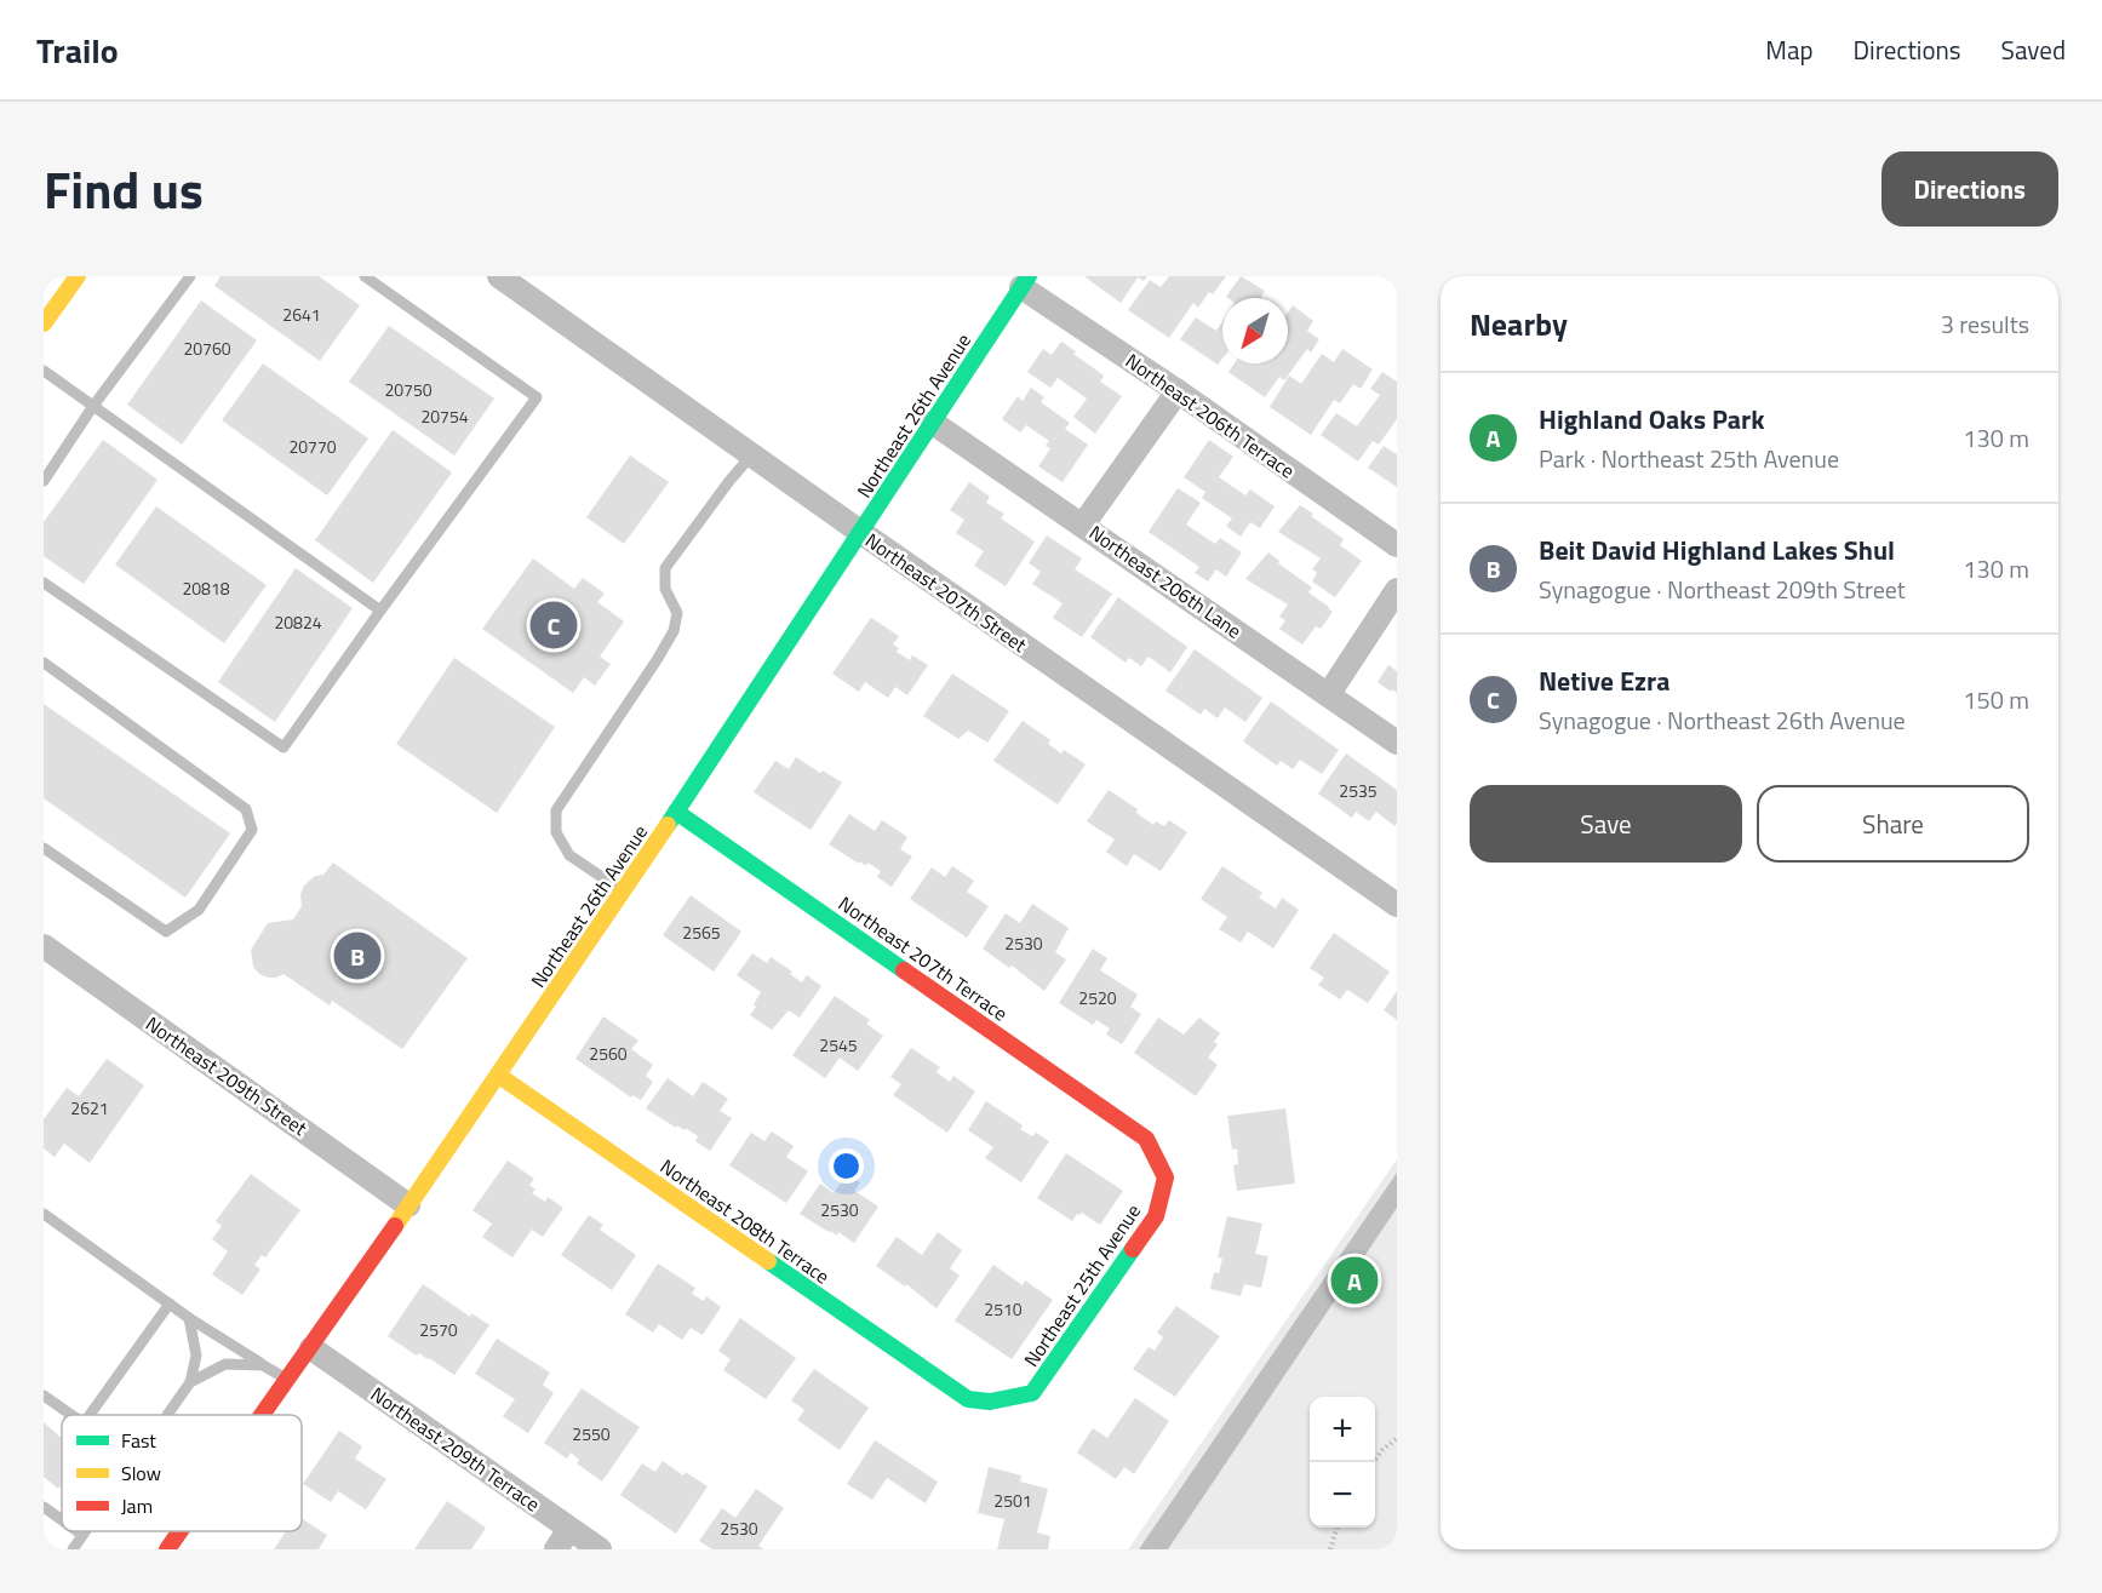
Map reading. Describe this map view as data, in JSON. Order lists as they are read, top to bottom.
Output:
{
  "streets": {
    "street": [
      "Northeast 26th Avenue",
      "Northeast 206th Terrace",
      "Northeast 206th Lane",
      "Northeast 207th Street",
      "Northeast 207th Terrace",
      "Northeast 209th Street",
      "Northeast 208th Terrace",
      "Northeast 25th Avenue",
      "Northeast 209th Terrace"
    ]
  },
  "crossings": [
    ["Northeast 26th Avenue", "Northeast 206th Terrace"],
    ["Northeast 26th Avenue", "Northeast 206th Lane"],
    ["Northeast 26th Avenue", "Northeast 207th Street"],
    ["Northeast 26th Avenue", "Northeast 207th Terrace"],
    ["Northeast 26th Avenue", "Northeast 209th Street"],
    ["Northeast 26th Avenue", "Northeast 208th Terrace"],
    ["Northeast 26th Avenue", "Northeast 209th Terrace"],
    ["Northeast 207th Terrace", "Northeast 25th Avenue"],
    ["Northeast 208th Terrace", "Northeast 25th Avenue"]
  ],
  "house_numbers": [
    "2641",
    "20760",
    "20750",
    "20754",
    "20770",
    "20818",
    "20824",
    "2535",
    "2565",
    "2530",
    "2520",
    "2545",
    "2560",
    "2621",
    "2530",
    "2510",
    "2570",
    "2550",
    "2501",
    "2530"
  ],
  "legend": ["Fast", "Slow", "Jam"],
  "north": "bottom left",
  "page": {
    "header": "Trailo",
    "nav": ["Map", "Directions", "Saved"],
    "title": "Find us",
    "buttons": [
      "Directions",
      ["Save", "Share"]
    ],
    "heading": ["Nearby", "3 results"],
    "list": [
      {
        "mark": "A",
        "name": "Highland Oaks Park",
        "note": "Park · Northeast 25th Avenue",
        "value": "130 m"
      },
      {
        "mark": "B",
        "name": "Beit David Highland Lakes Shul",
        "note": "Synagogue · Northeast 209th Street",
        "value": "130 m"
      },
      {
        "mark": "C",
        "name": "Netive Ezra",
        "note": "Synagogue · Northeast 26th Avenue",
        "value": "150 m"
      }
    ],
    "pins": ["C", "B", "A"],
    "map_buttons": ["+", "−"]
  }
}
